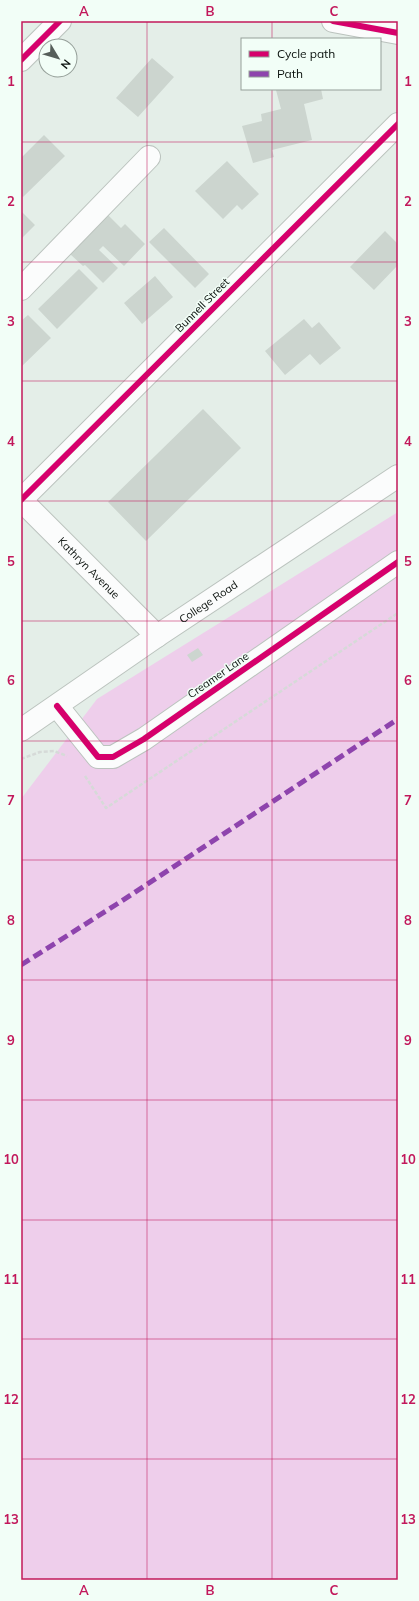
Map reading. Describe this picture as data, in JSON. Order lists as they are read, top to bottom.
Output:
{
  "streets": {
    "street": [
      "Bunnell Street",
      "Kathryn Avenue",
      "College Road",
      "Creamer Lane"
    ]
  },
  "crossings": [
    ["Bunnell Street", "Kathryn Avenue"],
    ["Kathryn Avenue", "College Road"],
    ["College Road", "Creamer Lane"]
  ],
  "legend": ["Cycle path", "Path"],
  "north": "bottom right",
  "grid": {
    "columns": ["A", "B", "C"],
    "rows": [
      "1",
      "2",
      "3",
      "4",
      "5",
      "6",
      "7",
      "8",
      "9",
      "10",
      "11",
      "12",
      "13"
    ]
  }
}
